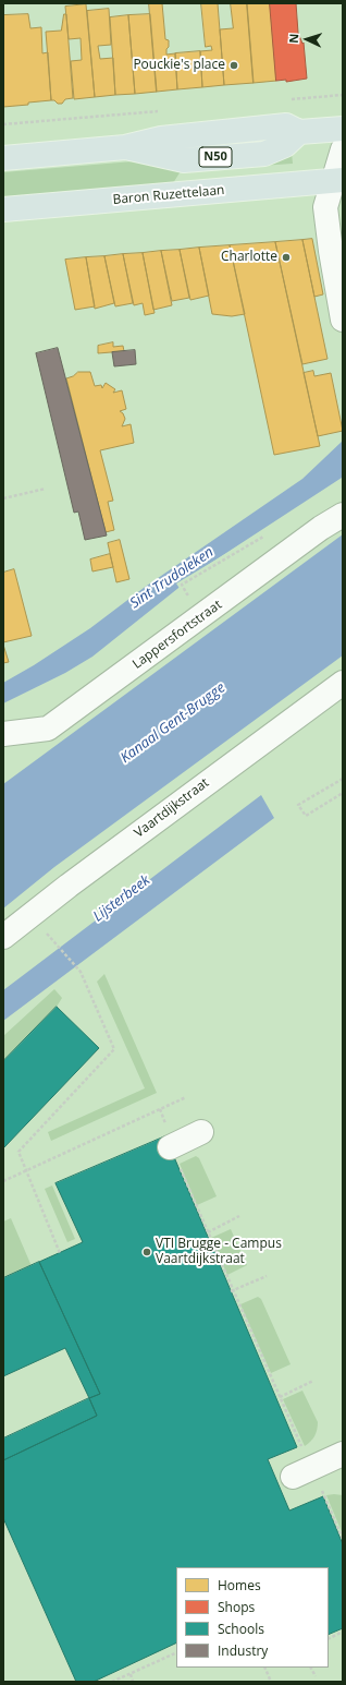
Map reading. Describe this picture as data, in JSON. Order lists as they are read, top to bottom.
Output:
{
  "streets": {
    "main road": ["N50", "Baron Ruzettelaan"],
    "street": ["Lappersfortstraat", "Vaartdijkstraat"]
  },
  "water": ["Sint Trudoleken", "Kanaal Gent-Brugge", "Lijsterbeek"],
  "places": ["Pouckie's place", "Charlotte", "VTI Brugge - Campus Vaartdijkstraat"],
  "legend": [
    "Homes",
    "Shops",
    "Schools",
    "Industry"
  ],
  "north": "left"
}
